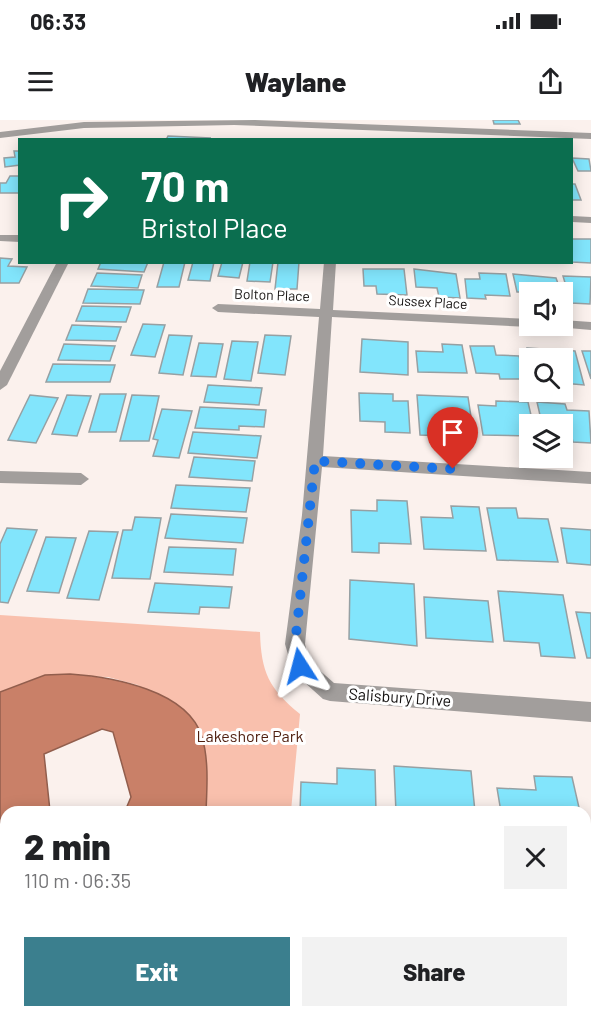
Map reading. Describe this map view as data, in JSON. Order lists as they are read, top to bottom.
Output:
{
  "streets": {
    "street": ["Bolton Place", "Sussex Place", "Salisbury Drive"]
  },
  "crossings": [
    ["Bolton Place", "Sussex Place"],
    ["Bolton Place", "Salisbury Drive"],
    ["Sussex Place", "Salisbury Drive"]
  ],
  "parks": ["Lakeshore Park"],
  "page": {
    "status": "06:33",
    "header": "Waylane",
    "turn": ["70 m", "Bristol Place"],
    "heading": ["2 min", "110 m · 06:35"],
    "buttons": ["Exit", "Share"]
  }
}
